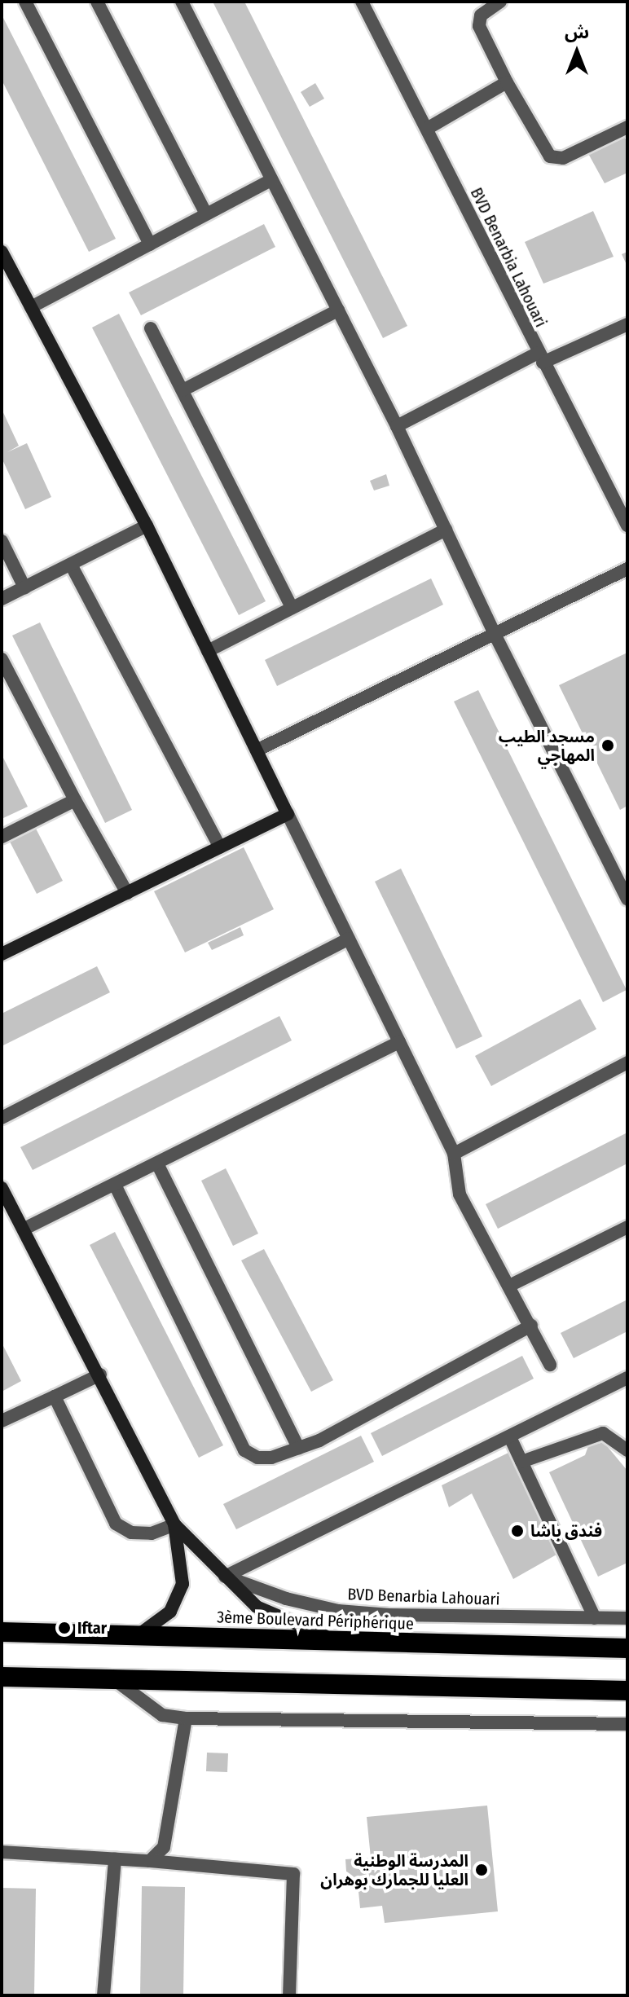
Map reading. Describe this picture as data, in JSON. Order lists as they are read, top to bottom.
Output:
{
  "streets": {
    "highway": ["3ème Boulevard Périphérique"],
    "street": ["BVD Benarbia Lahouari"]
  },
  "places": [
    "مسجد الطيب المهاجي",
    "فندق باشا",
    "Iftar",
    "المدرسة الوطنية العليا للجمارك بوهران"
  ],
  "north": "top"
}
